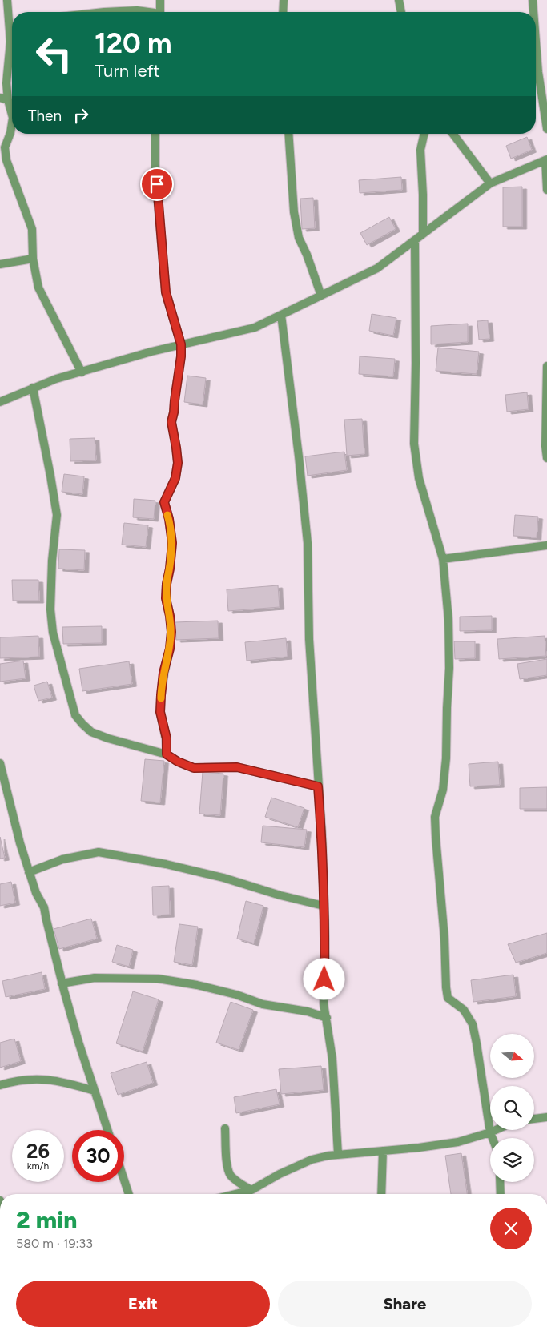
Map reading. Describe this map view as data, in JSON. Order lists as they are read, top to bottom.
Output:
{
  "north": "right",
  "page": {
    "turn": ["120 m", "Turn left"],
    "then": "Then",
    "speed": "26 km/h",
    "limit": "30",
    "heading": ["2 min", "580 m · 19:33"],
    "buttons": ["Exit", "Share"]
  }
}
